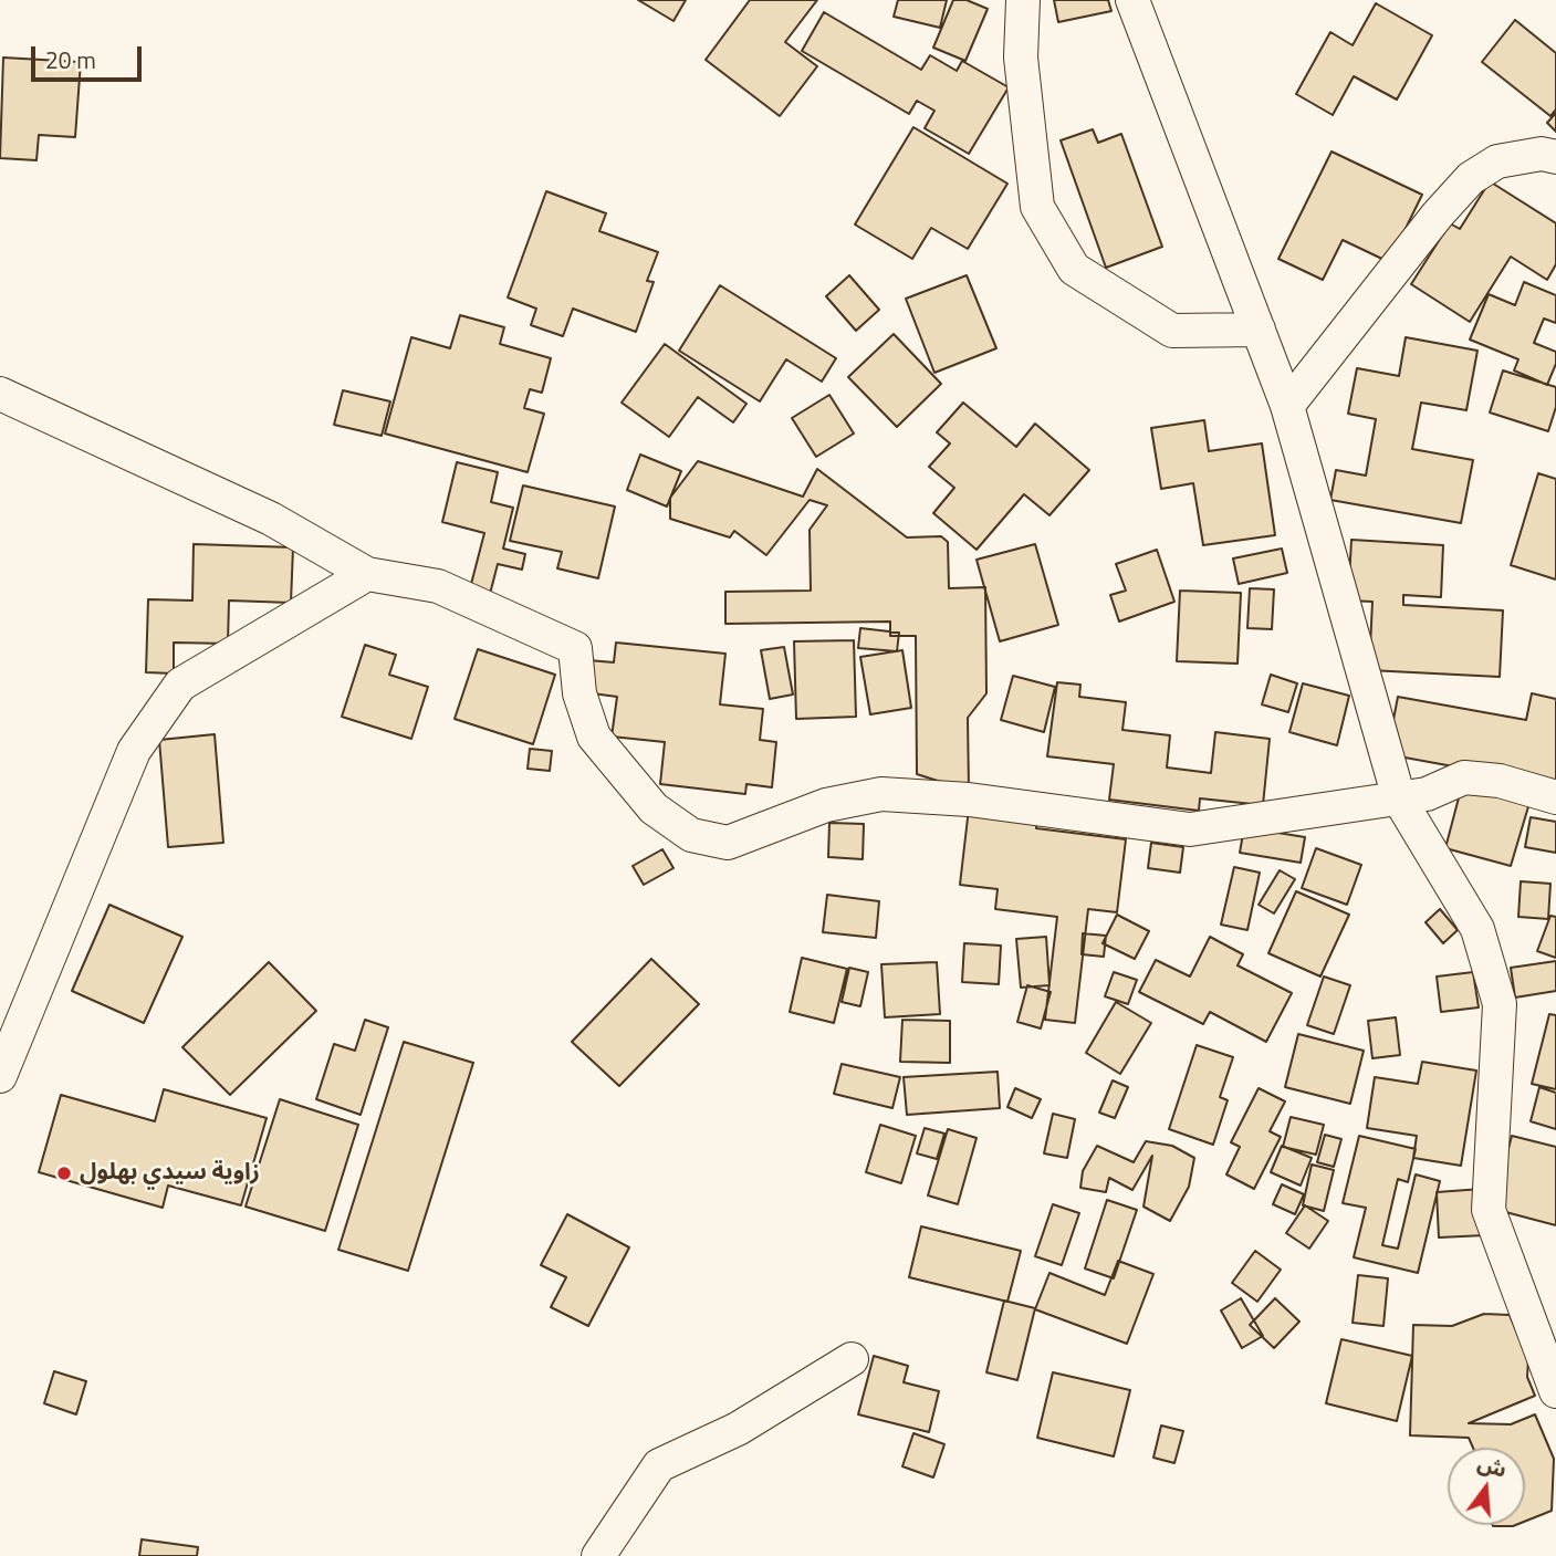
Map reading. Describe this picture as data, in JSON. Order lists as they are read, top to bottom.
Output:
{
  "places": ["زاوية سيدي بهلول"],
  "scale_bar": "20 m",
  "north": "top"
}
